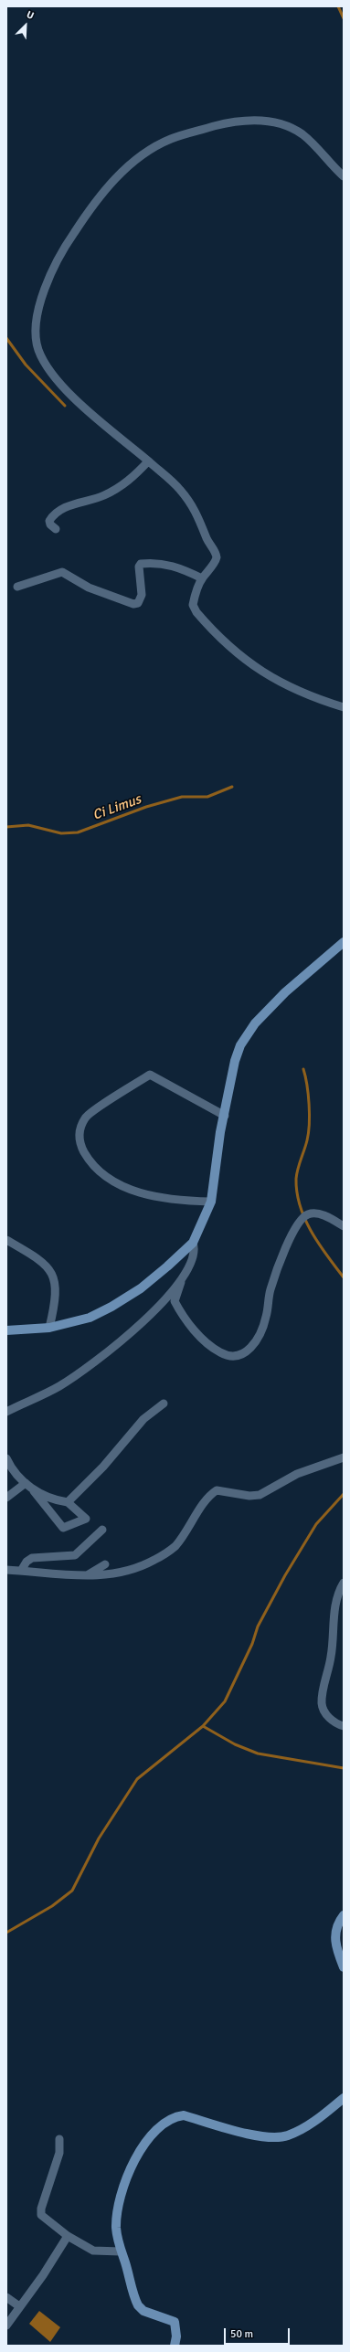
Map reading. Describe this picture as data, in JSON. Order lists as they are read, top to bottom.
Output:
{
  "water": ["Ci Limus"],
  "scale_bar": "50 m",
  "north": "top right"
}
